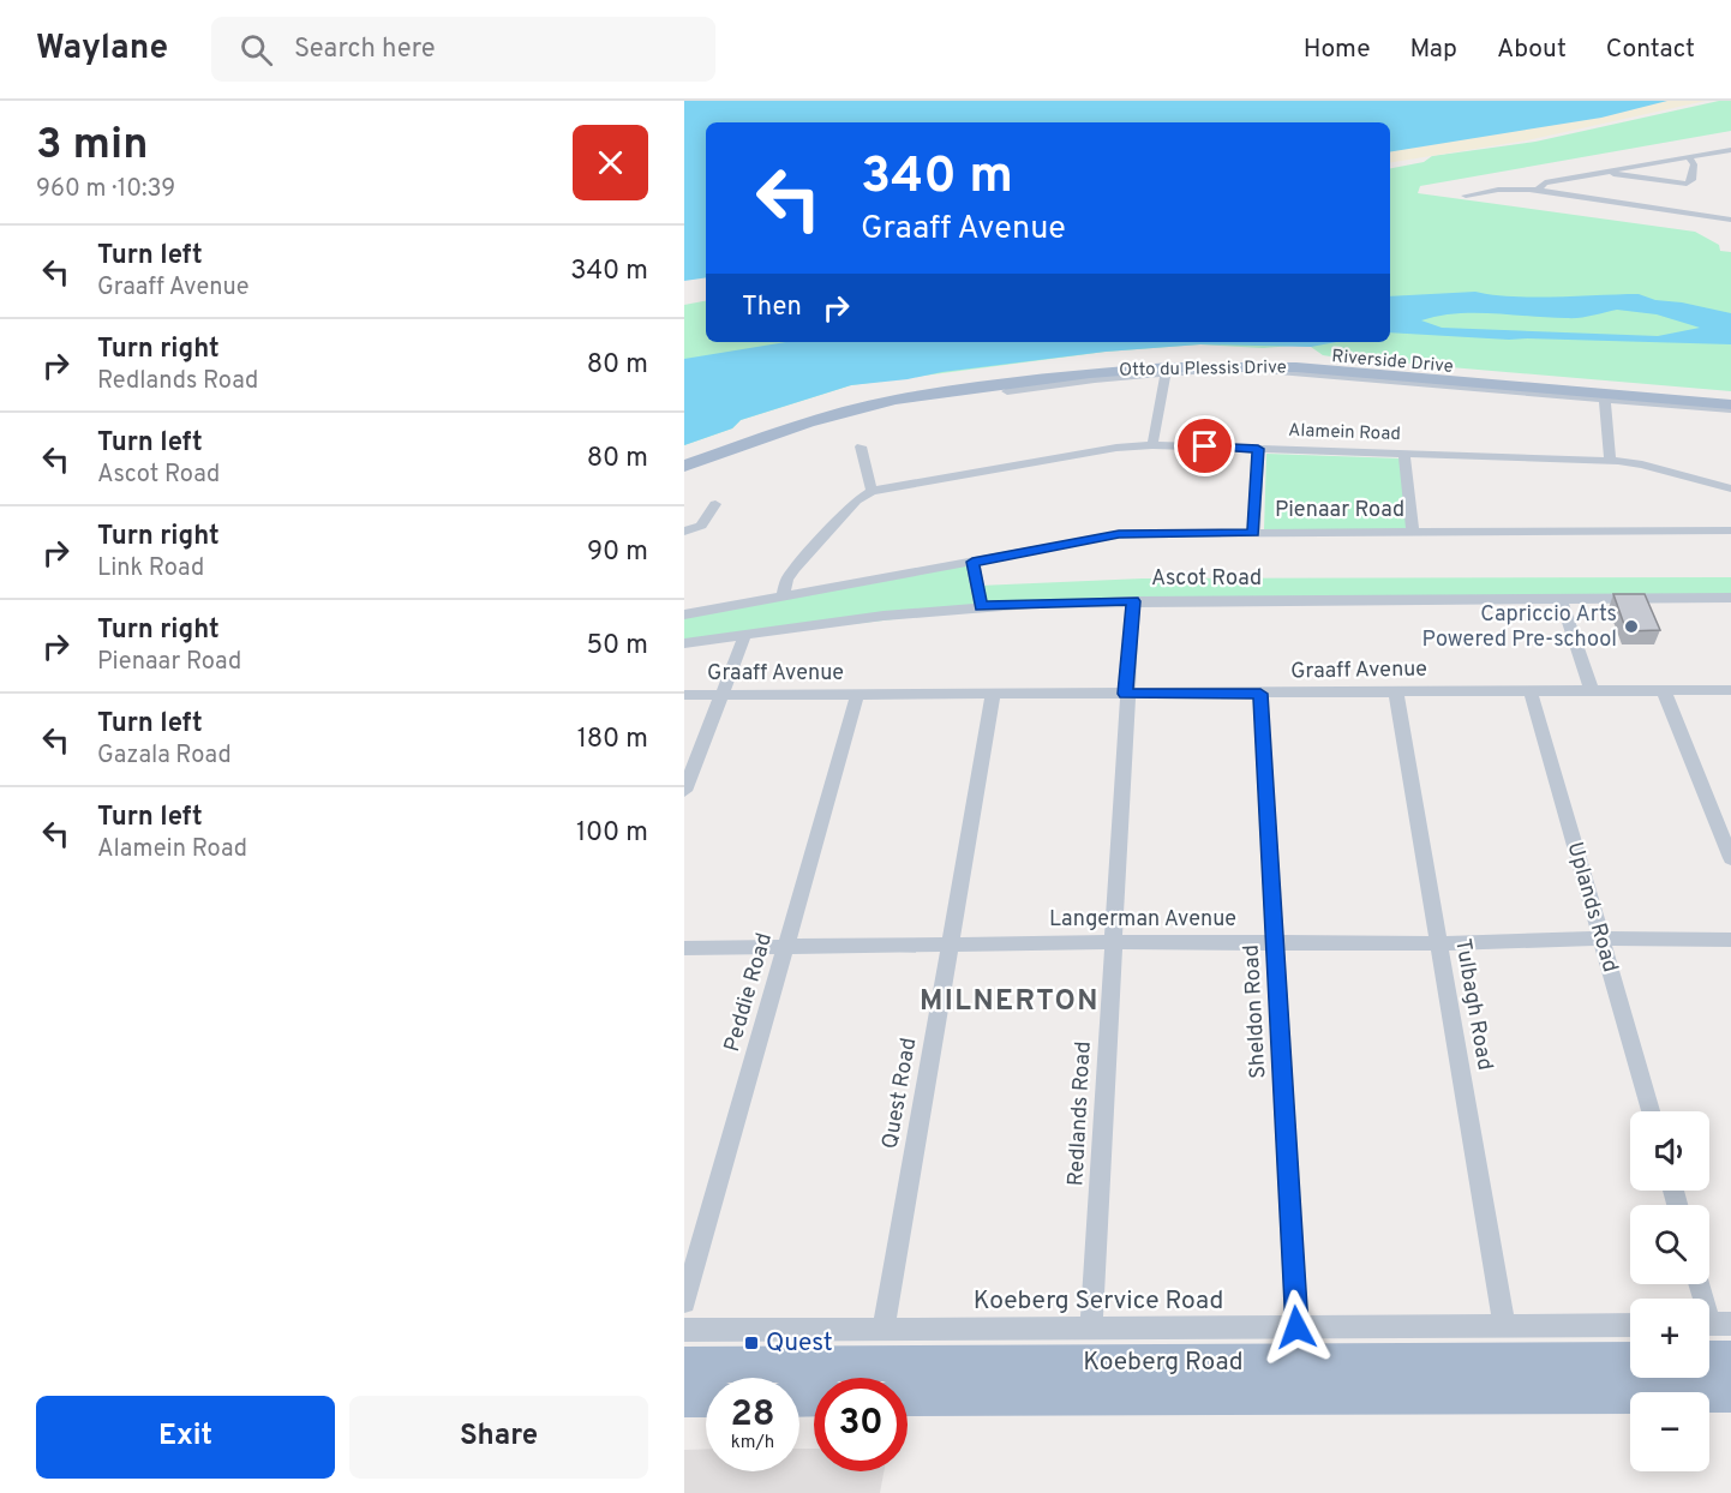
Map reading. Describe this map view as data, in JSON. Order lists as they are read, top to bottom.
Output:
{
  "streets": {
    "main road": ["Otto du Plessis Drive", "Koeberg Road"],
    "street": [
      "Riverside Drive",
      "Alamein Road",
      "Pienaar Road",
      "Ascot Road",
      "Graaff Avenue",
      "Uplands Road",
      "Langerman Avenue",
      "Peddie Road",
      "Tulbagh Road",
      "Sheldon Road",
      "Quest Road",
      "Redlands Road",
      "Koeberg Service Road"
    ]
  },
  "crossings": [
    ["Riverside Drive", "Otto du Plessis Drive"],
    ["Ascot Road", "Redlands Road"],
    ["Graaff Avenue", "Uplands Road"],
    ["Graaff Avenue", "Peddie Road"],
    ["Graaff Avenue", "Tulbagh Road"],
    ["Graaff Avenue", "Sheldon Road"],
    ["Graaff Avenue", "Quest Road"],
    ["Graaff Avenue", "Redlands Road"],
    ["Uplands Road", "Langerman Avenue"],
    ["Langerman Avenue", "Peddie Road"],
    ["Langerman Avenue", "Tulbagh Road"],
    ["Langerman Avenue", "Sheldon Road"],
    ["Langerman Avenue", "Quest Road"],
    ["Langerman Avenue", "Redlands Road"],
    ["Tulbagh Road", "Koeberg Service Road"],
    ["Sheldon Road", "Koeberg Service Road"],
    ["Quest Road", "Koeberg Service Road"],
    ["Redlands Road", "Koeberg Service Road"]
  ],
  "districts": ["MILNERTON"],
  "places": {
    "other": ["Capriccio Arts Powered Pre-school"],
    "transit": ["Quest"]
  },
  "page": {
    "header": "Waylane",
    "search": "Search here",
    "nav": [
      "Home",
      "Map",
      "About",
      "Contact"
    ],
    "heading": ["3 min", "960 m · 10:39"],
    "turn": ["340 m", "Graaff Avenue"],
    "list": [
      {
        "name": "Turn left",
        "note": "Graaff Avenue",
        "value": "340 m"
      },
      {
        "name": "Turn right",
        "note": "Redlands Road",
        "value": "80 m"
      },
      {
        "name": "Turn left",
        "note": "Ascot Road",
        "value": "80 m"
      },
      {
        "name": "Turn right",
        "note": "Link Road",
        "value": "90 m"
      },
      {
        "name": "Turn right",
        "note": "Pienaar Road",
        "value": "50 m"
      },
      {
        "name": "Turn left",
        "note": "Gazala Road",
        "value": "180 m"
      },
      {
        "name": "Turn left",
        "note": "Alamein Road",
        "value": "100 m"
      }
    ],
    "then": "Then",
    "map_buttons": ["+", "−"],
    "speed": "28 km/h",
    "limit": "30",
    "buttons": ["Exit", "Share"]
  }
}
